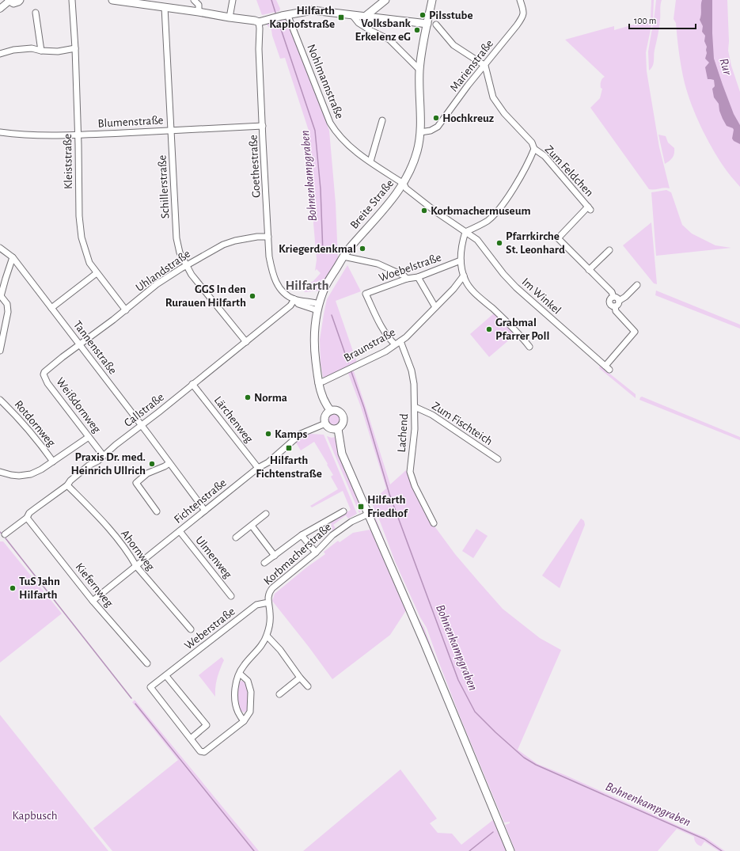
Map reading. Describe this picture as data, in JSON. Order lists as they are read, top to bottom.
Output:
{
  "streets": {
    "main road": ["Breite Straße"],
    "street": [
      "Marienstraße",
      "Nohlmannstraße",
      "Blumenstraße",
      "Kleiststraße",
      "Goethestraße",
      "Zum Feldchen",
      "Schillerstraße",
      "Woebelstraße",
      "Uhlandstraße",
      "Im Winkel",
      "Braunstraße",
      "Tannenstraße",
      "Weißdornweg",
      "Callstraße",
      "Lärchenweg",
      "Rotdornweg",
      "Zum Fischteich",
      "Lachend",
      "Fichtenstraße",
      "Ahornweg",
      "Korbmacherstraße",
      "Ulmenweg",
      "Kiefernweg",
      "Weberstraße"
    ]
  },
  "crossings": [
    ["Marienstraße", "Breite Straße"],
    ["Nohlmannstraße", "Breite Straße"],
    ["Nohlmannstraße", "Im Winkel"],
    ["Blumenstraße", "Kleiststraße"],
    ["Blumenstraße", "Goethestraße"],
    ["Blumenstraße", "Schillerstraße"],
    ["Kleiststraße", "Uhlandstraße"],
    ["Goethestraße", "Breite Straße"],
    ["Goethestraße", "Uhlandstraße"],
    ["Goethestraße", "Callstraße"],
    ["Zum Feldchen", "Im Winkel"],
    ["Schillerstraße", "Uhlandstraße"],
    ["Schillerstraße", "Callstraße"],
    ["Breite Straße", "Braunstraße"],
    ["Breite Straße", "Fichtenstraße"],
    ["Woebelstraße", "Braunstraße"],
    ["Uhlandstraße", "Tannenstraße"],
    ["Uhlandstraße", "Weißdornweg"],
    ["Braunstraße", "Lachend"],
    ["Tannenstraße", "Weißdornweg"],
    ["Tannenstraße", "Callstraße"],
    ["Tannenstraße", "Fichtenstraße"],
    ["Weißdornweg", "Callstraße"],
    ["Callstraße", "Lärchenweg"],
    ["Callstraße", "Ahornweg"],
    ["Callstraße", "Kiefernweg"],
    ["Lärchenweg", "Fichtenstraße"],
    ["Zum Fischteich", "Lachend"],
    ["Fichtenstraße", "Ahornweg"],
    ["Fichtenstraße", "Ulmenweg"],
    ["Fichtenstraße", "Kiefernweg"],
    ["Korbmacherstraße", "Weberstraße"]
  ],
  "districts": ["Hilfarth"],
  "water": ["Rur", "Bohnenkampgraben"],
  "parks": ["Kapbusch"],
  "places": {
    "other": [
      "Pilsstube",
      "Volksbank Erkelenz eG",
      "Hochkreuz",
      "Korbmachermuseum",
      "Pfarrkirche St. Leonhard",
      "Kriegerdenkmal",
      "GGS In den Rurauen Hilfarth",
      "Grabmal Pfarrer Poll",
      "Norma",
      "Kamps",
      "Praxis Dr. med. Heinrich Ullrich",
      "TuS Jahn Hilfarth"
    ],
    "transit": ["Hilfarth Kaphofstraße", "Hilfarth Fichtenstraße", "Hilfarth Friedhof"]
  },
  "scale_bar": "100 m"
}
